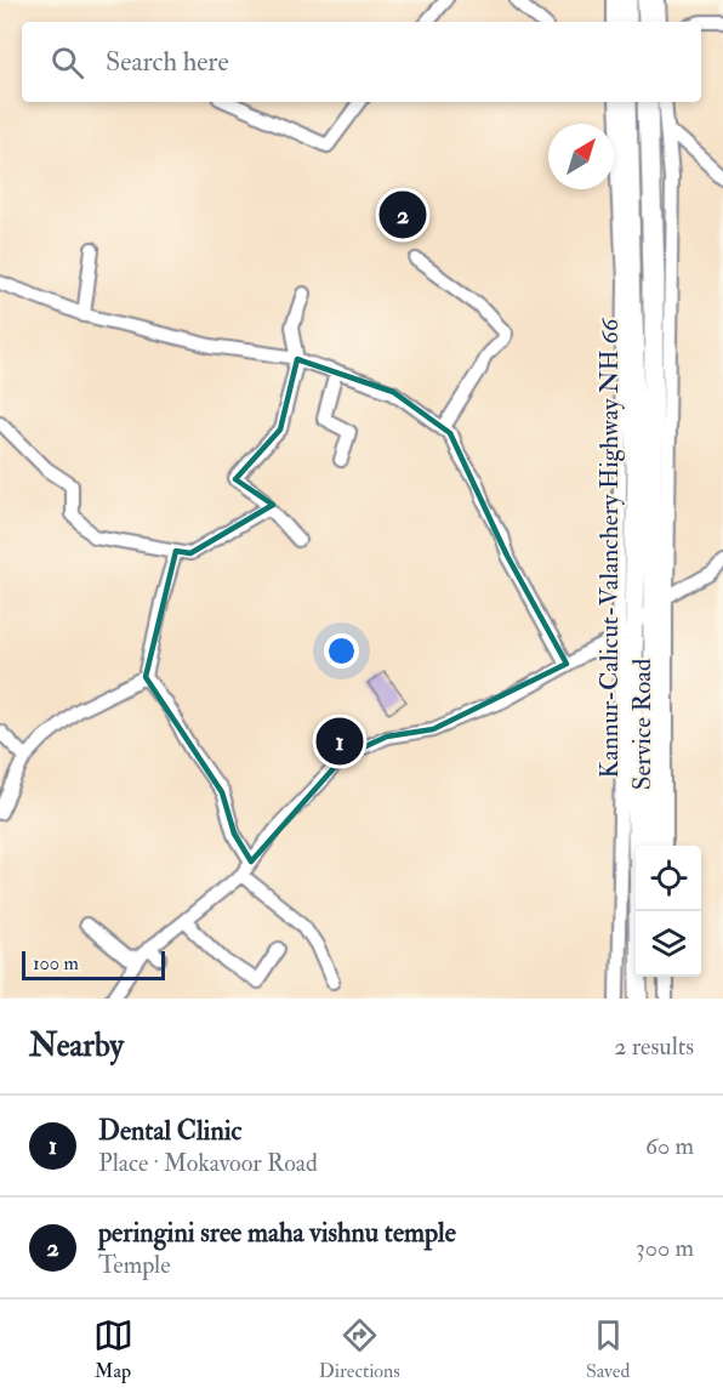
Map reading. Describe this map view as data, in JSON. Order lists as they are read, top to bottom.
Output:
{
  "streets": {
    "highway": ["Kannur-Calicut-Valanchery Highway NH 66"],
    "street": ["Service Road"]
  },
  "scale_bar": "100 m",
  "north": "top right",
  "page": {
    "search": "Search here",
    "pins": ["2", "1"],
    "scale": "100 m",
    "heading": ["Nearby", "2 results"],
    "list": [
      {
        "mark": "1",
        "name": "Dental Clinic",
        "note": "Place · Mokavoor Road",
        "value": "60 m"
      },
      {
        "mark": "2",
        "name": "peringini sree maha vishnu temple",
        "note": "Temple",
        "value": "300 m"
      }
    ],
    "nav": ["Map", "Directions", "Saved"]
  }
}
